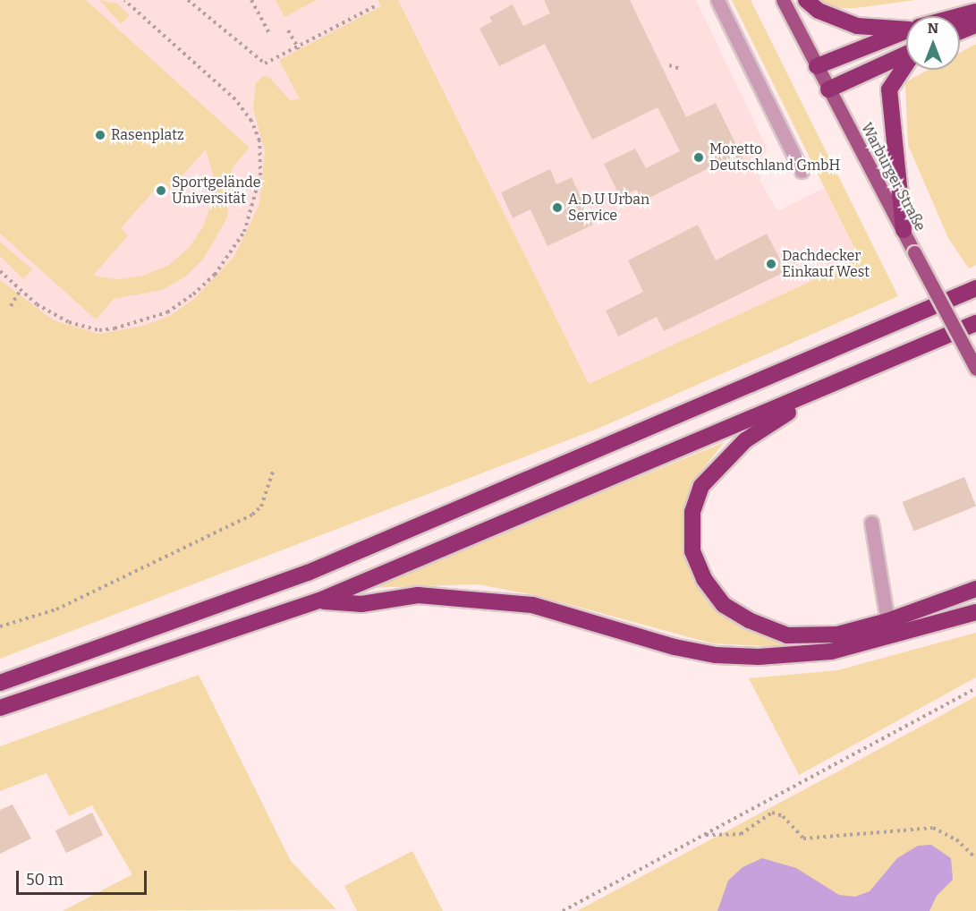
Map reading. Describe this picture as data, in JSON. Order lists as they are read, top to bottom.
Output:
{
  "streets": {
    "main road": ["Warburger Straße"]
  },
  "places": [
    "Rasenplatz",
    "Moretto Deutschland GmbH",
    "Sportgelände Universität",
    "A.D.U Urban Service",
    "Dachdecker Einkauf West"
  ],
  "scale_bar": "50 m",
  "north": "top"
}
